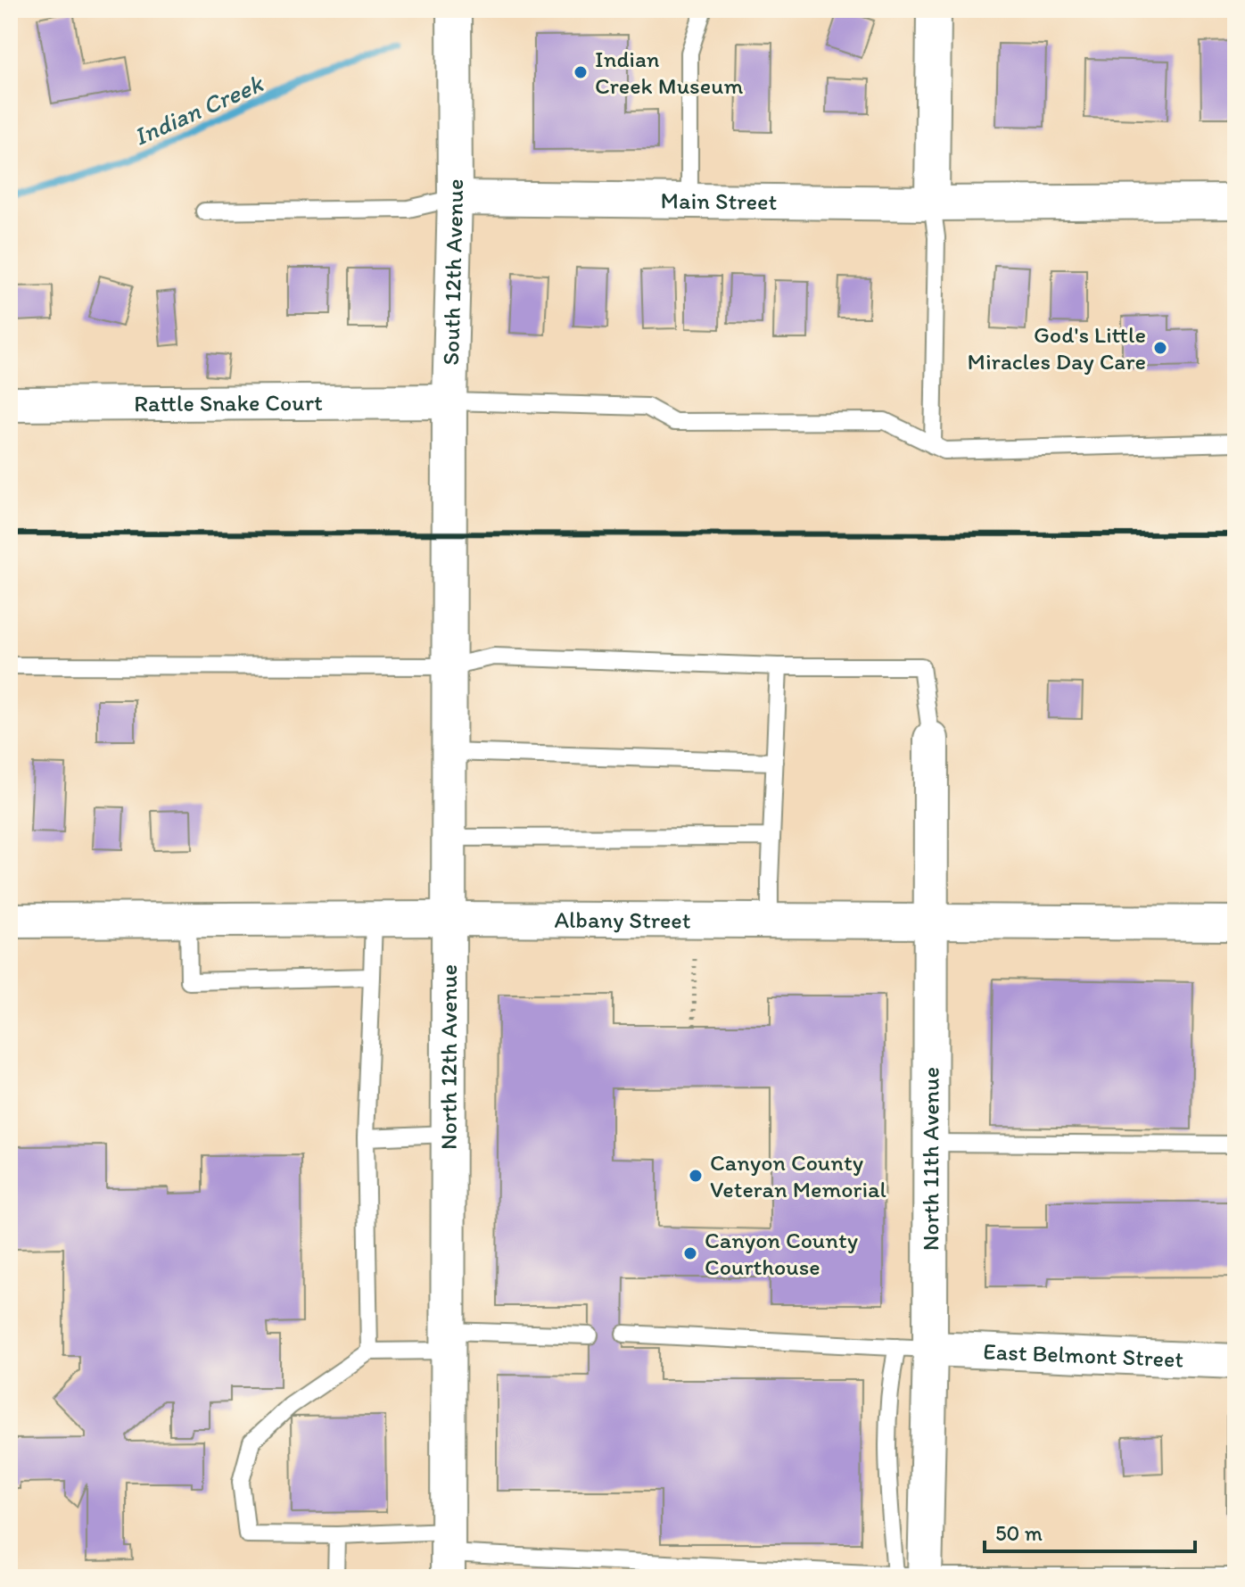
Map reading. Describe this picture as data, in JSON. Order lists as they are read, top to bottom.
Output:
{
  "streets": {
    "street": [
      "Main Street",
      "South 12th Avenue",
      "Rattle Snake Court",
      "Albany Street",
      "North 12th Avenue",
      "North 11th Avenue",
      "East Belmont Street"
    ]
  },
  "crossings": [
    ["Main Street", "South 12th Avenue"],
    ["South 12th Avenue", "Rattle Snake Court"],
    ["South 12th Avenue", "North 12th Avenue"],
    ["Albany Street", "North 12th Avenue"],
    ["Albany Street", "North 11th Avenue"],
    ["North 11th Avenue", "East Belmont Street"]
  ],
  "water": ["Indian Creek"],
  "places": [
    "Indian Creek Museum",
    "God's Little Miracles Day Care",
    "Canyon County Veteran Memorial",
    "Canyon County Courthouse"
  ],
  "scale_bar": "50 m"
}
